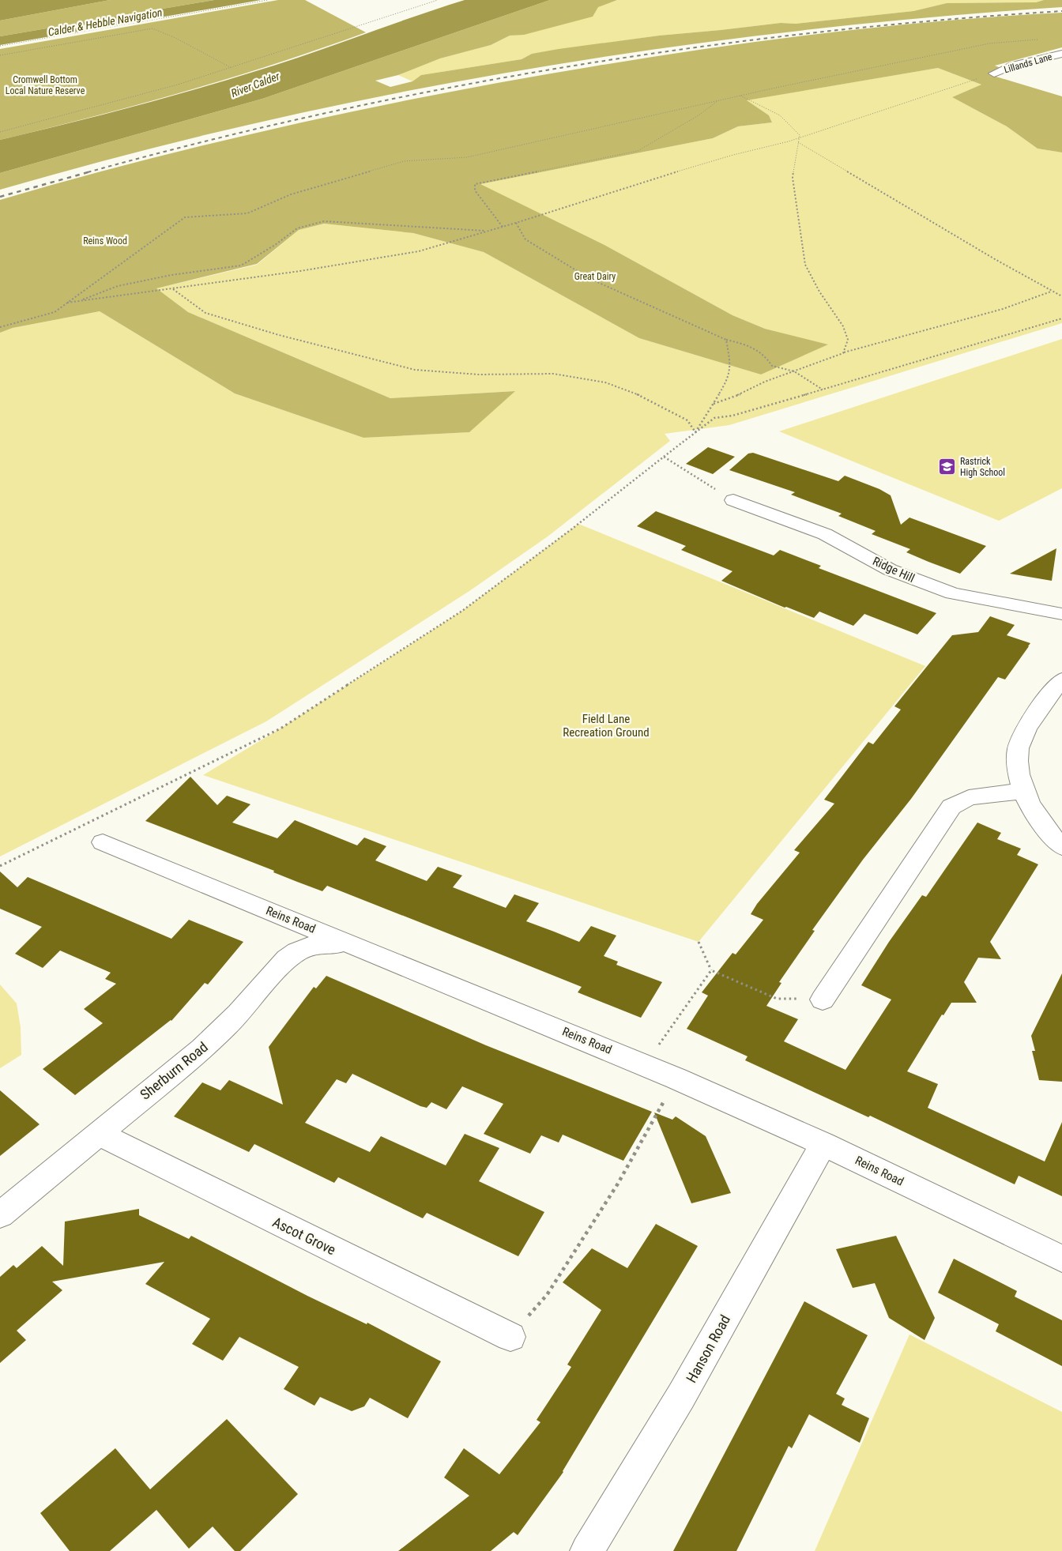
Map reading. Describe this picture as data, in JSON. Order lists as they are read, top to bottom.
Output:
{
  "streets": {
    "street": [
      "Lillands Lane",
      "Ridge Hill",
      "Reins Road",
      "Sherburn Road",
      "Ascot Grove",
      "Hanson Road"
    ]
  },
  "crossings": [
    ["Reins Road", "Sherburn Road"],
    ["Reins Road", "Hanson Road"],
    ["Sherburn Road", "Ascot Grove"]
  ],
  "water": ["Calder & Hebble Navigation", "River Calder"],
  "parks": [
    "Cromwell Bottom Local Nature Reserve",
    "Reins Wood",
    "Great Dairy",
    "Field Lane Recreation Ground"
  ],
  "places": {
    "school or university": ["Rastrick High School"]
  }
}
